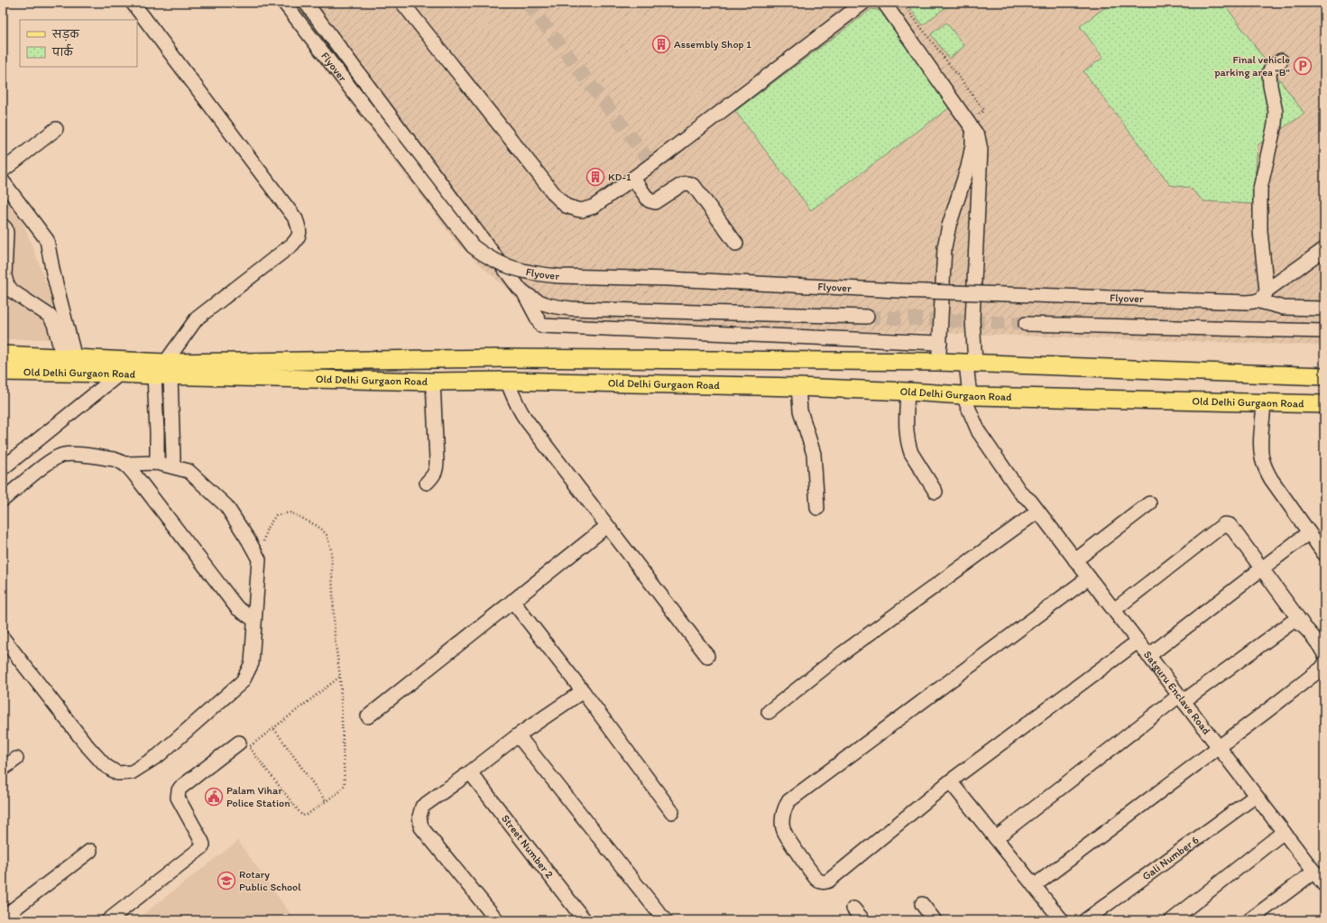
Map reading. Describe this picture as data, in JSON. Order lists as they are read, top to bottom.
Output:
{
  "streets": {
    "main road": ["Old Delhi Gurgaon Road"],
    "street": [
      "Flyover",
      "Satguru Enclave Road",
      "Street Number 2",
      "Gali Number 6"
    ]
  },
  "crossings": [
    ["Old Delhi Gurgaon Road", "Satguru Enclave Road"],
    ["Satguru Enclave Road", "Gali Number 6"]
  ],
  "places": {
    "building": ["Assembly Shop 1", "KD-1"],
    "parking": ["Final vehicle parking area \"B\""],
    "public building": ["Palam Vihar Police Station"],
    "school or university": ["Rotary Public School"]
  },
  "legend": ["सड़क", "पार्क"]
}
